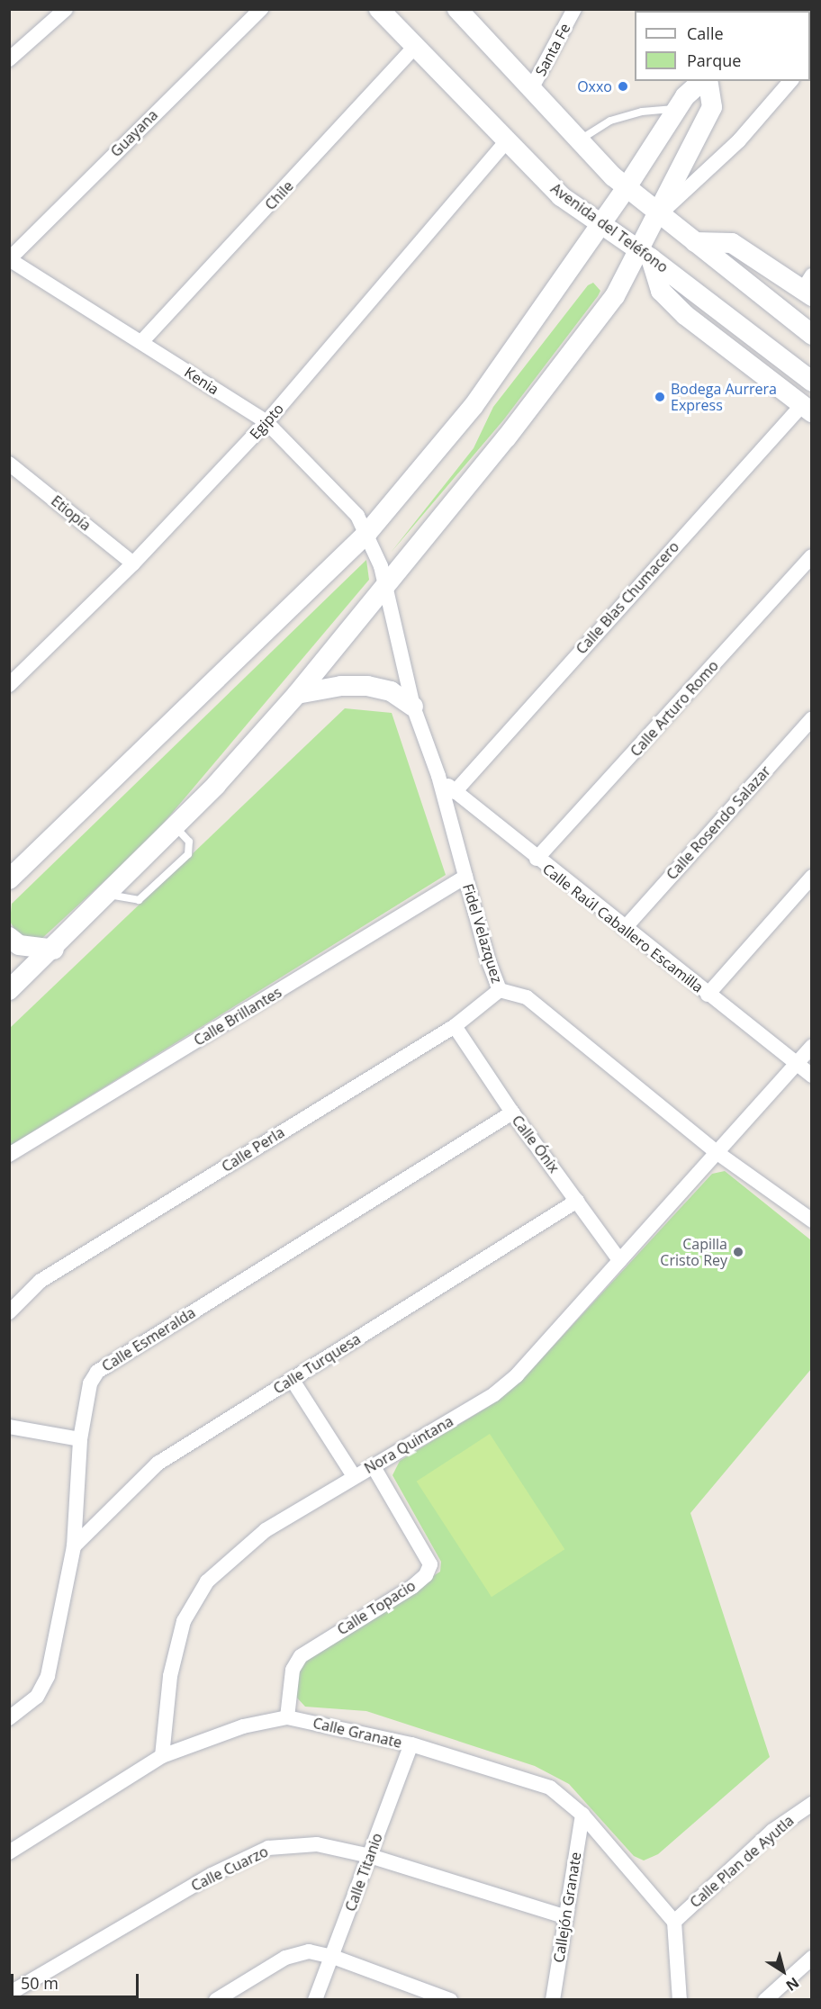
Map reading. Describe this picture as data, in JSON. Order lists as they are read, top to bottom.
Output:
{
  "streets": {
    "main road": ["Avenida del Teléfono"],
    "street": [
      "Santa Fe",
      "Guayana",
      "Chile",
      "Kenia",
      "Egipto",
      "Etiopía",
      "Calle Blas Chumacero",
      "Calle Arturo Romo",
      "Calle Rosendo Salazar",
      "Calle Raúl Caballero Escamilla",
      "Fidel Velazquez",
      "Calle Brillantes",
      "Calle Ónix",
      "Calle Perla",
      "Calle Esmeralda",
      "Calle Turquesa",
      "Nora Quintana",
      "Calle Topacio",
      "Calle Granate",
      "Calle Plan de Ayutla",
      "Calle Cuarzo",
      "Calle Titanio",
      "Callejón Granate"
    ]
  },
  "crossings": [
    ["Guayana", "Kenia"],
    ["Chile", "Avenida del Teléfono"],
    ["Chile", "Kenia"],
    ["Avenida del Teléfono", "Egipto"],
    ["Kenia", "Egipto"],
    ["Kenia", "Fidel Velazquez"],
    ["Egipto", "Etiopía"],
    ["Calle Blas Chumacero", "Calle Raúl Caballero Escamilla"],
    ["Calle Arturo Romo", "Calle Raúl Caballero Escamilla"],
    ["Calle Rosendo Salazar", "Calle Raúl Caballero Escamilla"],
    ["Calle Raúl Caballero Escamilla", "Fidel Velazquez"],
    ["Calle Raúl Caballero Escamilla", "Nora Quintana"],
    ["Fidel Velazquez", "Calle Brillantes"],
    ["Fidel Velazquez", "Calle Perla"],
    ["Fidel Velazquez", "Nora Quintana"],
    ["Calle Ónix", "Calle Perla"],
    ["Calle Ónix", "Calle Esmeralda"],
    ["Calle Ónix", "Calle Turquesa"],
    ["Calle Ónix", "Nora Quintana"],
    ["Calle Esmeralda", "Calle Turquesa"],
    ["Nora Quintana", "Calle Topacio"],
    ["Nora Quintana", "Calle Granate"],
    ["Calle Topacio", "Calle Granate"],
    ["Calle Granate", "Calle Plan de Ayutla"],
    ["Calle Granate", "Calle Titanio"],
    ["Calle Granate", "Callejón Granate"],
    ["Calle Cuarzo", "Calle Titanio"],
    ["Calle Cuarzo", "Callejón Granate"]
  ],
  "places": ["Oxxo", "Bodega Aurrera Express", "Capilla Cristo Rey"],
  "legend": ["Calle", "Parque"],
  "scale_bar": "50 m",
  "north": "bottom right"
}
